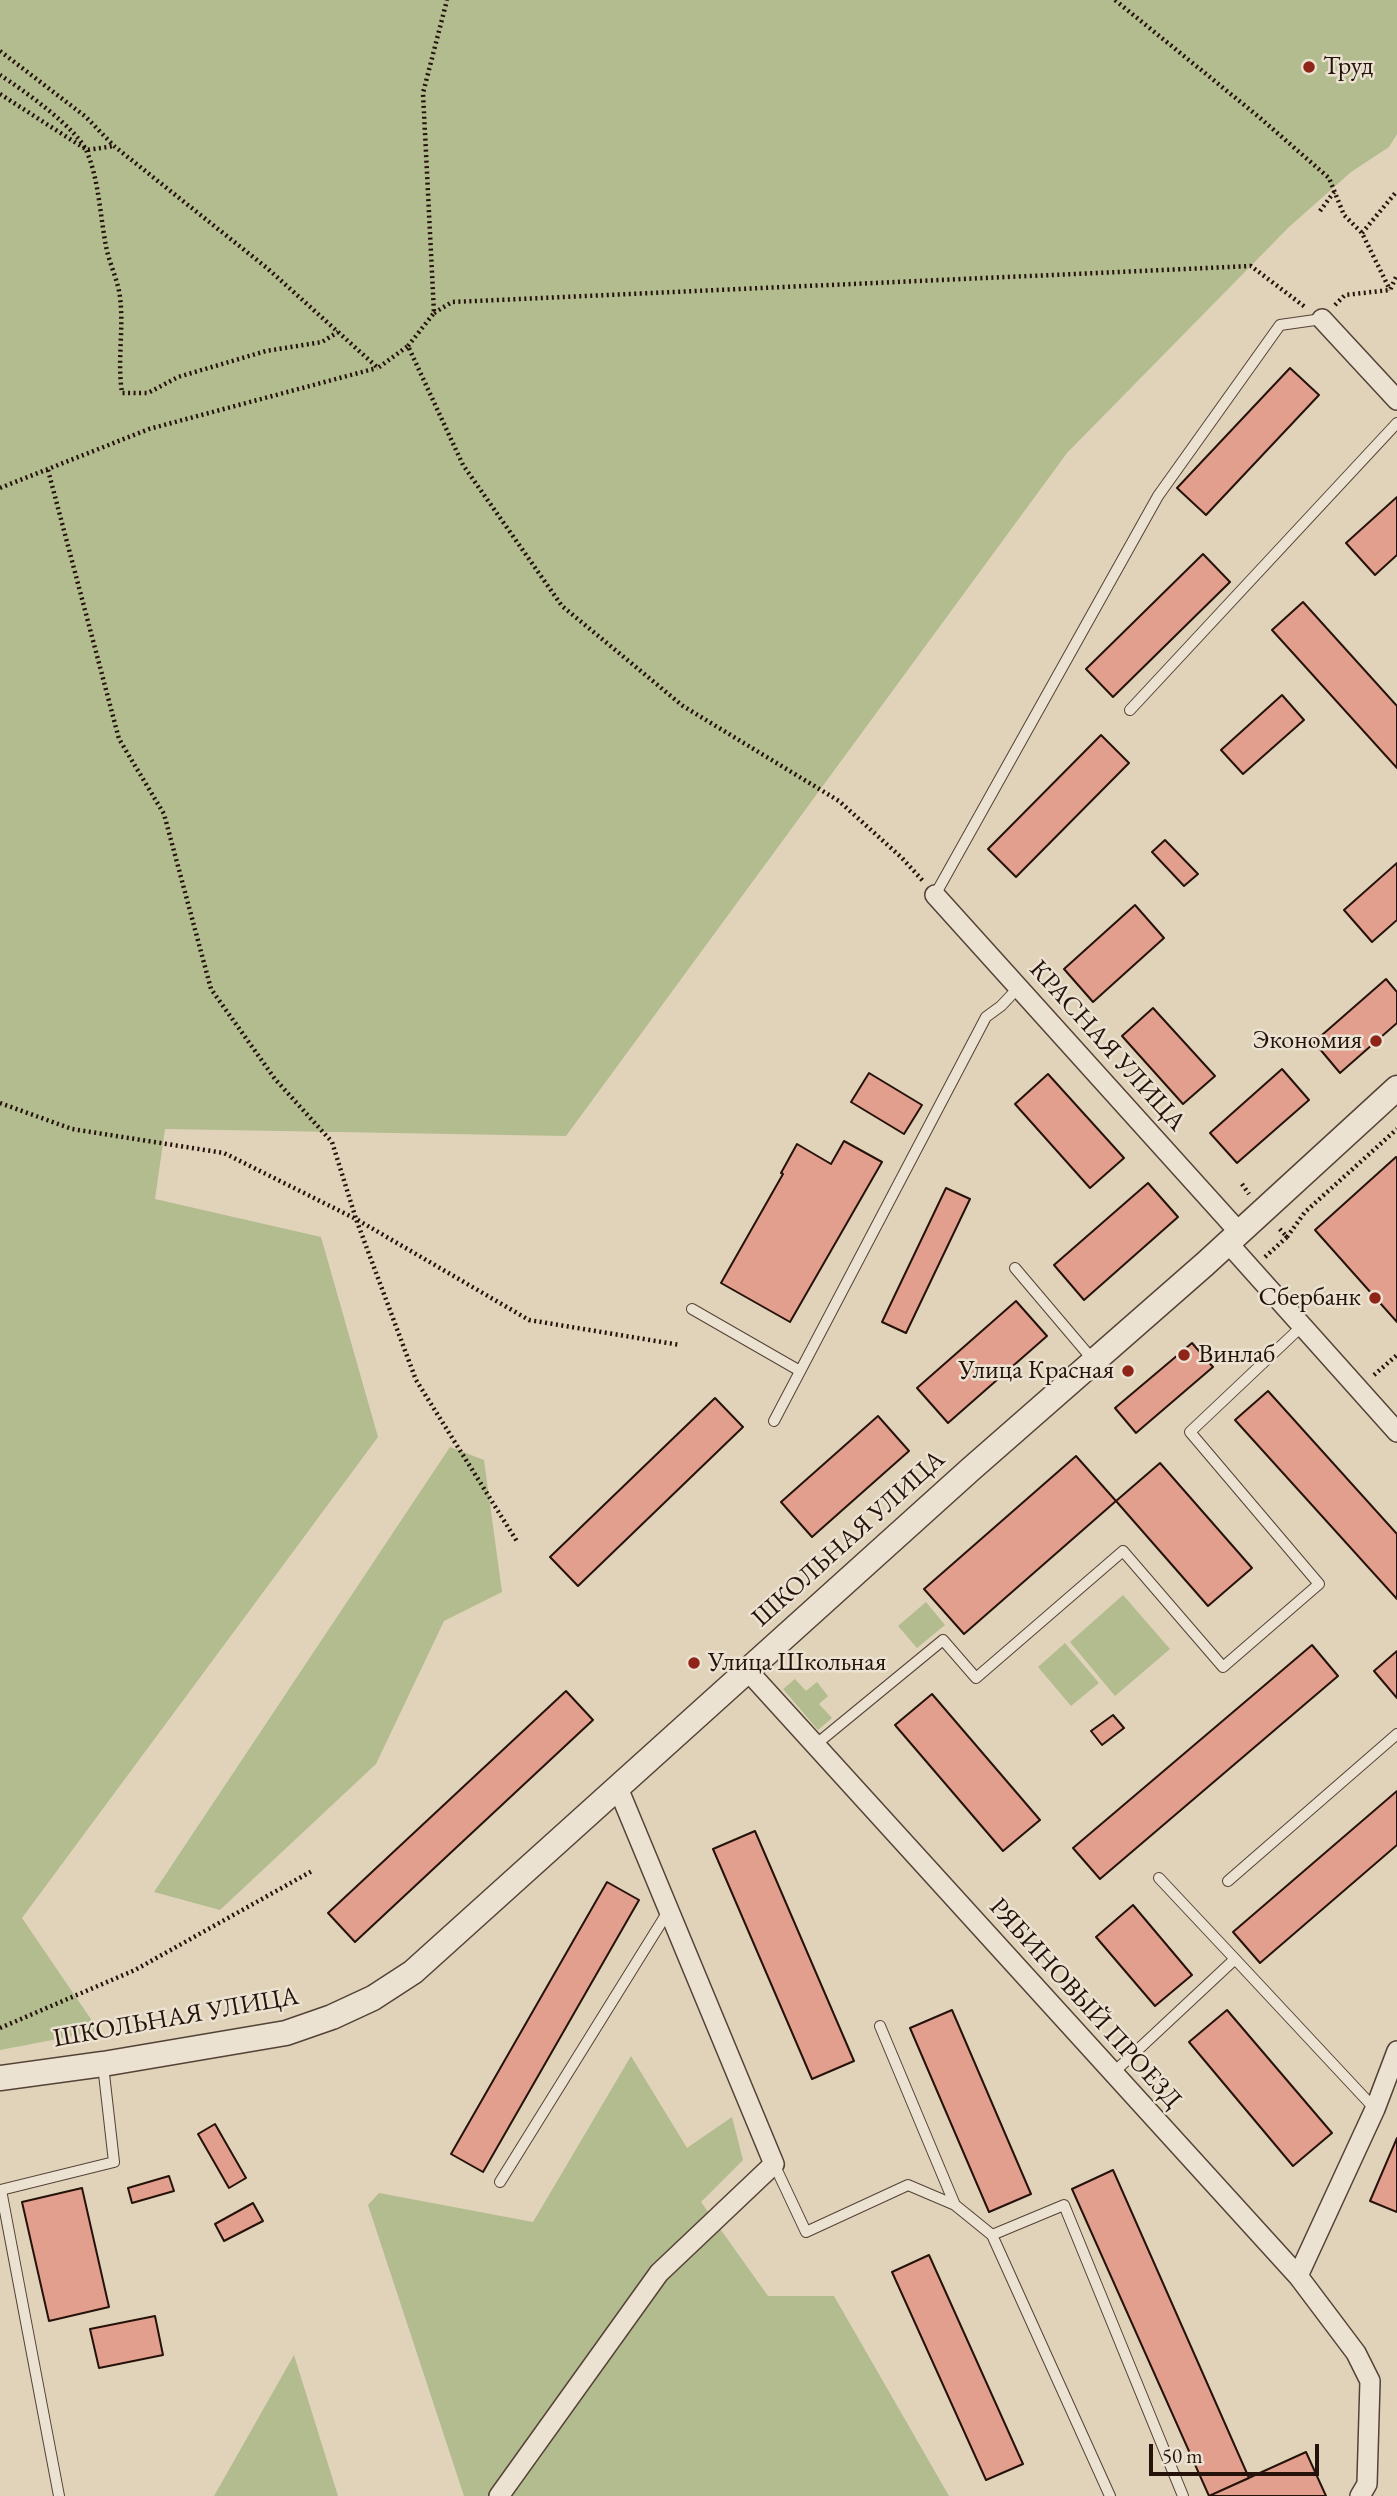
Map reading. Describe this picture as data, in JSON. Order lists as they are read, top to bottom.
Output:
{
  "streets": {
    "street": ["КРАСНАЯ УЛИЦА", "ШКОЛЬНАЯ УЛИЦА", "РЯБИНОВЫЙ ПРОЕЗД"]
  },
  "crossings": [
    ["КРАСНАЯ УЛИЦА", "ШКОЛЬНАЯ УЛИЦА"],
    ["ШКОЛЬНАЯ УЛИЦА", "РЯБИНОВЫЙ ПРОЕЗД"]
  ],
  "places": [
    "Труд",
    "Экономия",
    "Сбербанк",
    "Винлаб",
    "Улица Красная",
    "Улица Школьная"
  ],
  "scale_bar": "50 m"
}
